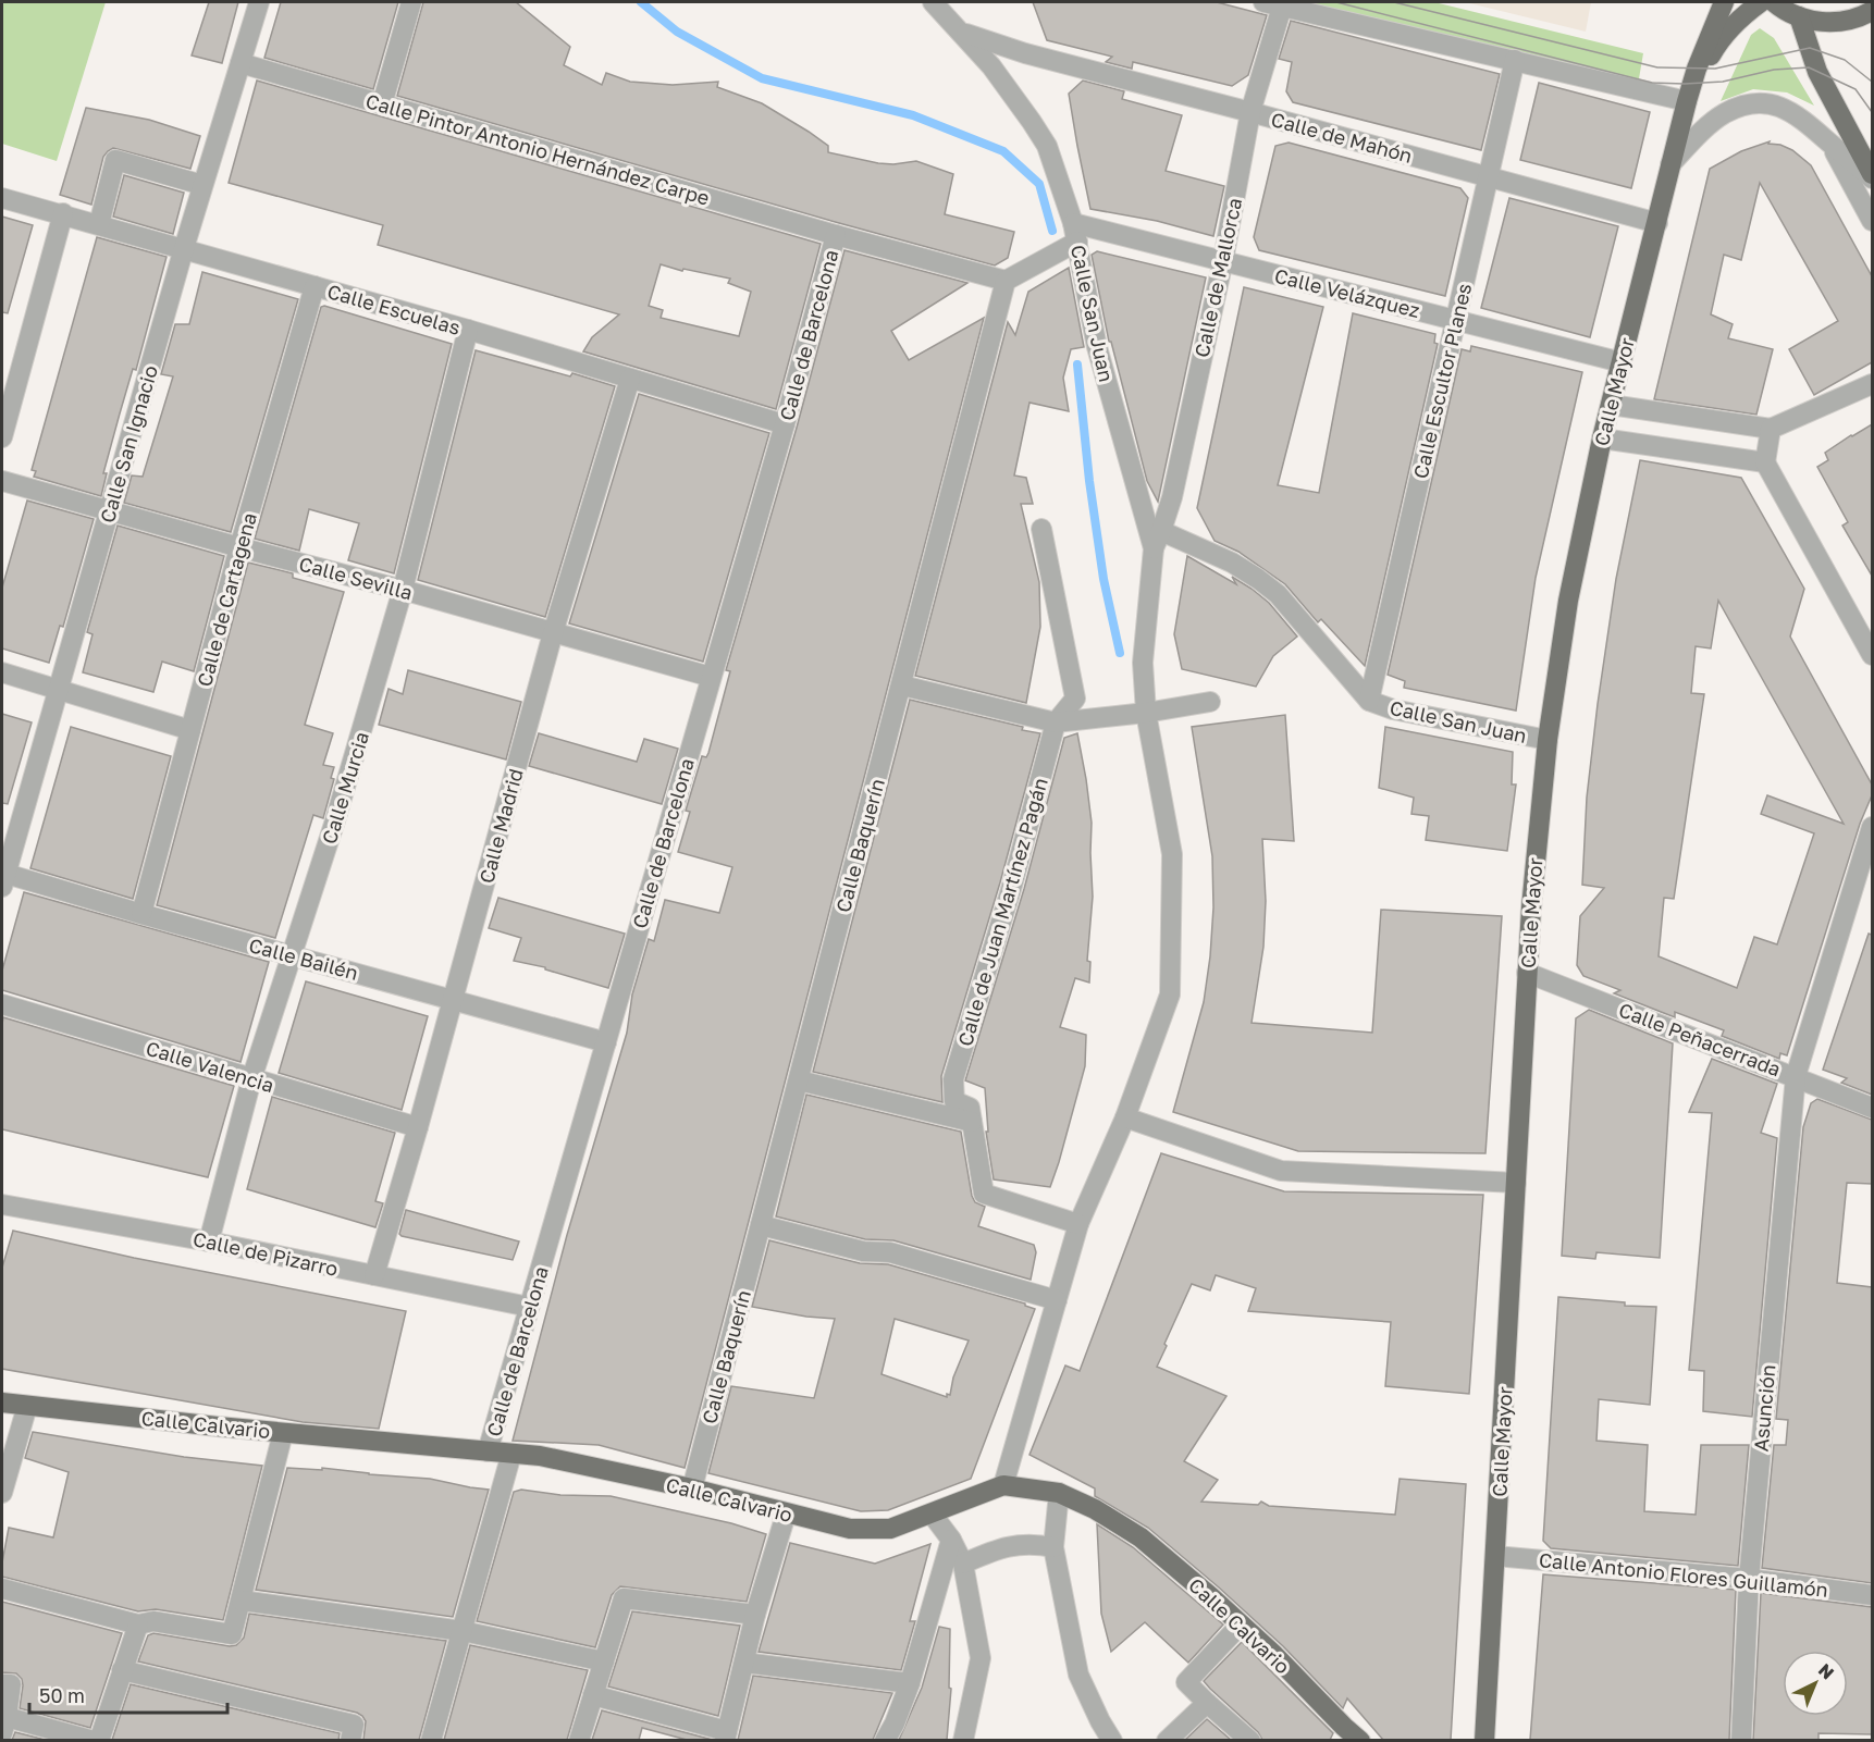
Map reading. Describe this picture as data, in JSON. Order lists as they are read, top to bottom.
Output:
{
  "streets": {
    "main road": ["Calle Mayor", "Calle Calvario"],
    "street": [
      "Calle de Mahón",
      "Calle Pintor Antonio Hernández Carpe",
      "Calle de Mallorca",
      "Calle Velázquez",
      "Calle Escuelas",
      "Calle San Juan",
      "Calle de Barcelona",
      "Calle Escultor Planes",
      "Calle San Ignacio",
      "Calle Sevilla",
      "Calle de Cartagena",
      "Calle Murcia",
      "Calle Madrid",
      "Calle Baquerín",
      "Calle de Juan Martínez Pagán",
      "Calle Bailén",
      "Calle Peñacerrada",
      "Calle Valencia",
      "Calle de Pizarro",
      "Asunción",
      "Calle Antonio Flores Guillamón"
    ]
  },
  "crossings": [
    ["Calle de Mahón", "Calle de Mallorca"],
    ["Calle de Mahón", "Calle San Juan"],
    ["Calle de Mahón", "Calle Escultor Planes"],
    ["Calle de Mahón", "Calle Mayor"],
    ["Calle Pintor Antonio Hernández Carpe", "Calle de Barcelona"],
    ["Calle Pintor Antonio Hernández Carpe", "Calle San Ignacio"],
    ["Calle Pintor Antonio Hernández Carpe", "Calle Baquerín"],
    ["Calle de Mallorca", "Calle Velázquez"],
    ["Calle de Mallorca", "Calle San Juan"],
    ["Calle Velázquez", "Calle San Juan"],
    ["Calle Velázquez", "Calle Escultor Planes"],
    ["Calle Velázquez", "Calle Mayor"],
    ["Calle Escuelas", "Calle de Barcelona"],
    ["Calle Escuelas", "Calle San Ignacio"],
    ["Calle Escuelas", "Calle de Cartagena"],
    ["Calle Escuelas", "Calle Murcia"],
    ["Calle Escuelas", "Calle Madrid"],
    ["Calle San Juan", "Calle Escultor Planes"],
    ["Calle San Juan", "Calle Mayor"],
    ["Calle San Juan", "Calle de Juan Martínez Pagán"],
    ["Calle San Juan", "Calle Calvario"],
    ["Calle de Barcelona", "Calle Sevilla"],
    ["Calle de Barcelona", "Calle Bailén"],
    ["Calle de Barcelona", "Calle de Pizarro"],
    ["Calle de Barcelona", "Calle Calvario"],
    ["Calle Mayor", "Calle Peñacerrada"],
    ["Calle Mayor", "Calle Antonio Flores Guillamón"],
    ["Calle San Ignacio", "Calle Sevilla"],
    ["Calle San Ignacio", "Calle Bailén"],
    ["Calle Sevilla", "Calle de Cartagena"],
    ["Calle Sevilla", "Calle Murcia"],
    ["Calle Sevilla", "Calle Madrid"],
    ["Calle de Cartagena", "Calle Bailén"],
    ["Calle Murcia", "Calle Bailén"],
    ["Calle Murcia", "Calle Valencia"],
    ["Calle Murcia", "Calle de Pizarro"],
    ["Calle Madrid", "Calle Bailén"],
    ["Calle Madrid", "Calle Valencia"],
    ["Calle Madrid", "Calle de Pizarro"],
    ["Calle Baquerín", "Calle Calvario"],
    ["Calle Peñacerrada", "Asunción"],
    ["Asunción", "Calle Antonio Flores Guillamón"]
  ],
  "scale_bar": "50 m",
  "north": "top right"
}
